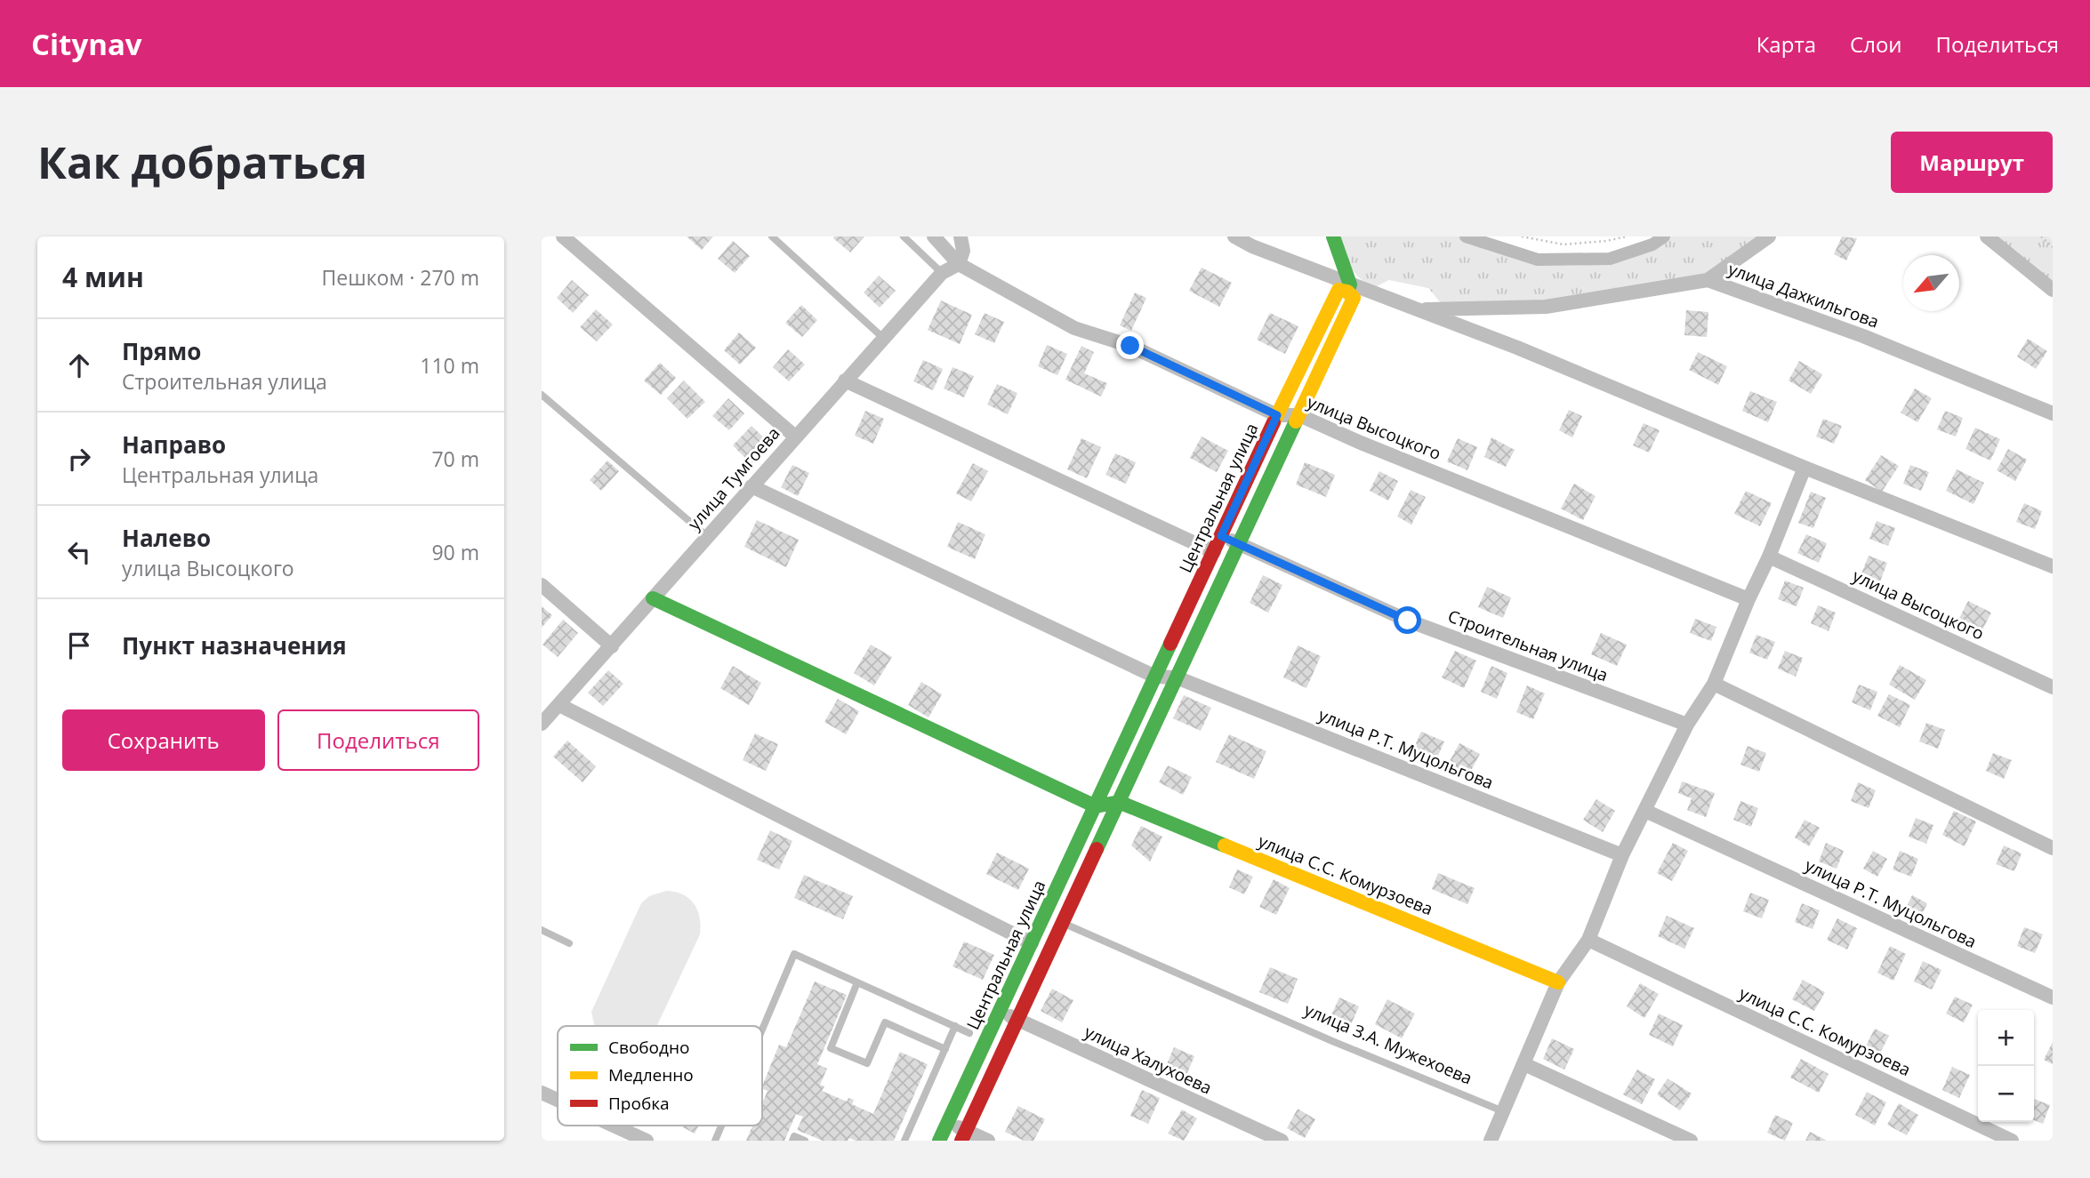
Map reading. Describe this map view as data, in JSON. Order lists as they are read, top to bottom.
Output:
{
  "streets": {
    "street": [
      "улица Дахкильгова",
      "улица Высоцкого",
      "улица Тумгоева",
      "Центральная улица",
      "Строительная улица",
      "улица Р.Т. Муцольгова",
      "улица С.С. Комурзоева",
      "улица Халухоева"
    ],
    "lane": ["улица З.А. Мужехоева"]
  },
  "crossings": [
    ["улица Высоцкого", "улица Тумгоева"],
    ["улица Высоцкого", "Центральная улица"],
    ["Центральная улица", "Строительная улица"],
    ["Центральная улица", "улица Р.Т. Муцольгова"],
    ["Центральная улица", "улица З.А. Мужехоева"],
    ["Центральная улица", "улица Халухоева"]
  ],
  "legend": ["Свободно", "Медленно", "Пробка"],
  "north": "bottom left",
  "page": {
    "header": "Citynav",
    "nav": ["Карта", "Слои", "Поделиться"],
    "buttons": [
      "Маршрут",
      ["Сохранить", "Поделиться"]
    ],
    "title": "Как добраться",
    "heading": ["4 мин", "Пешком · 270 m"],
    "list": [
      ["Прямо", "Строительная улица", "110 m"],
      ["Направо", "Центральная улица", "70 m"],
      ["Налево", "улица Высоцкого", "90 m"],
      "Пункт назначения"
    ],
    "map_buttons": ["+", "−"]
  }
}
